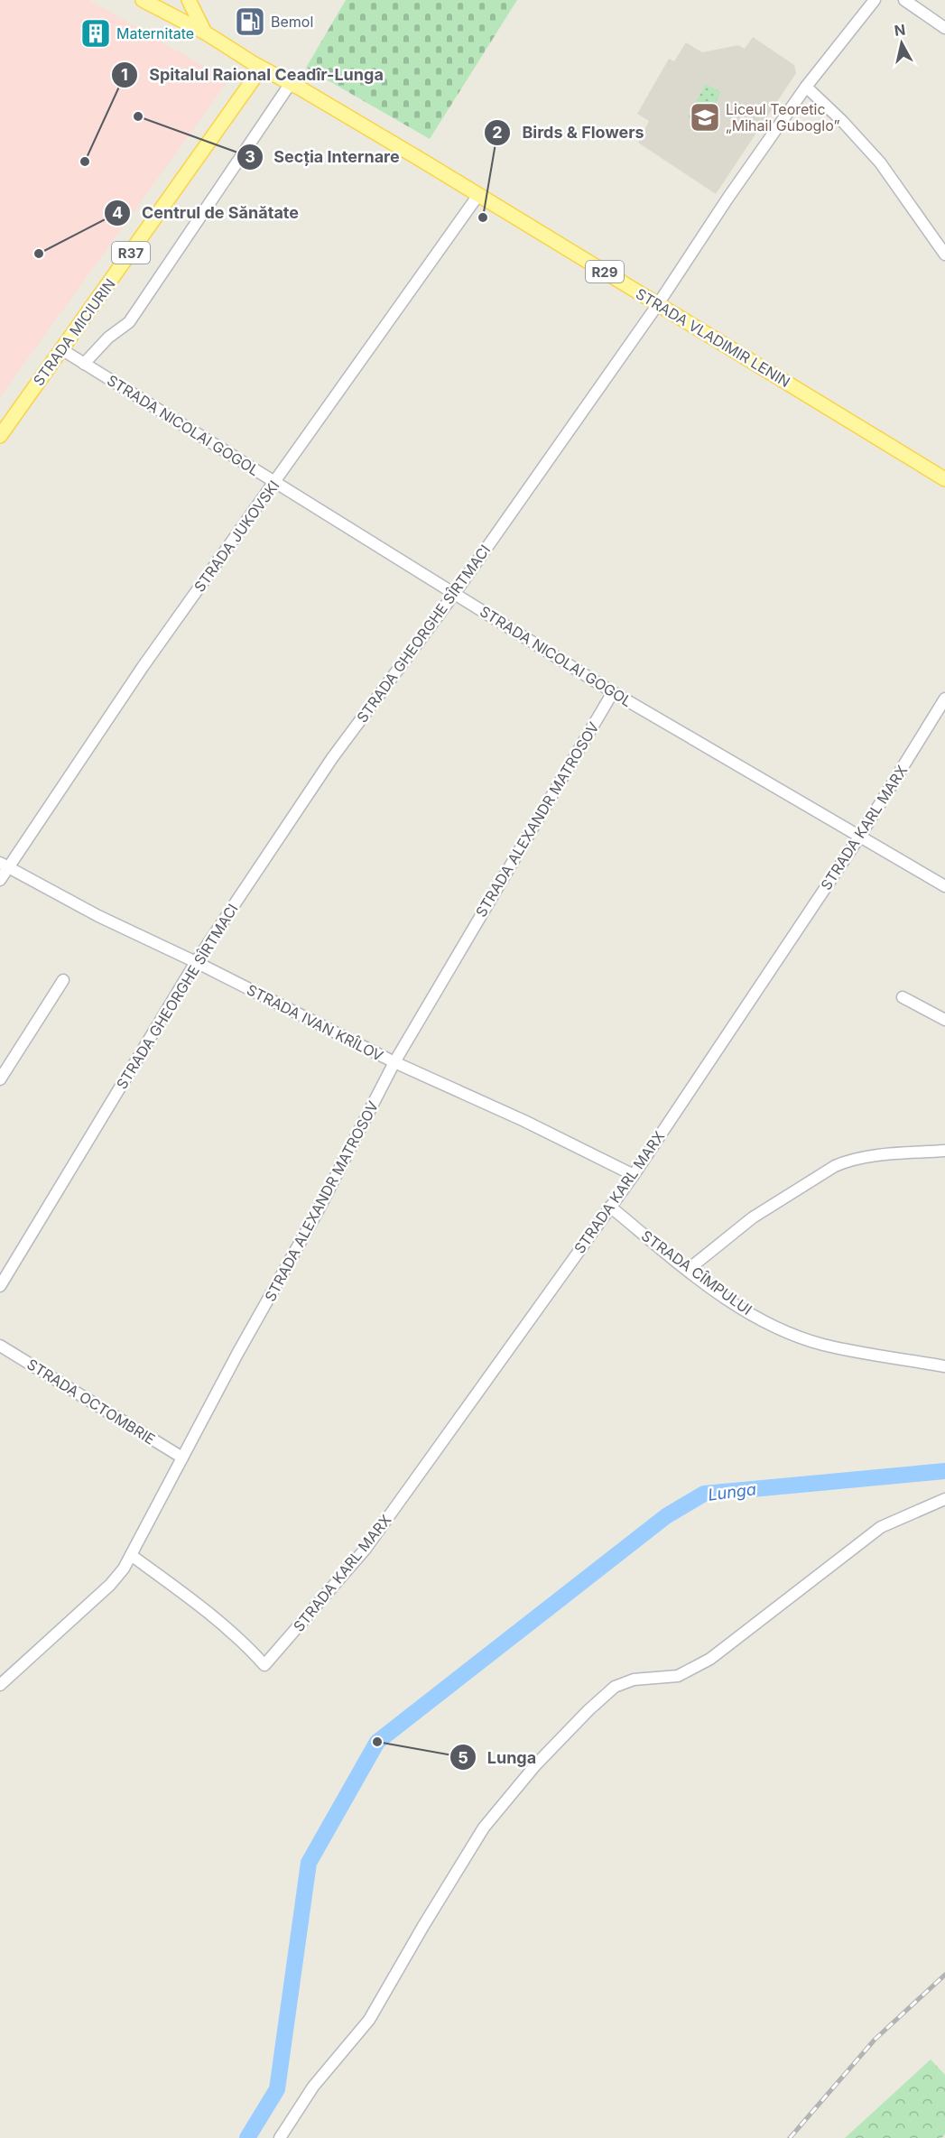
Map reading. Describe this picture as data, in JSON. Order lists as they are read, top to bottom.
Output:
{
  "streets": {
    "main road": [
      "R37",
      "R29",
      "STRADA MICIURIN",
      "STRADA VLADIMIR LENIN"
    ],
    "street": [
      "STRADA NICOLAI GOGOL",
      "STRADA JUKOVSKI",
      "STRADA GHEORGHE SÎRTMACI",
      "STRADA ALEXANDR MATROSOV",
      "STRADA KARL MARX",
      "STRADA IVAN KRÎLOV",
      "STRADA CÎMPULUI",
      "STRADA OCTOMBRIE"
    ]
  },
  "crossings": [
    ["STRADA MICIURIN", "STRADA VLADIMIR LENIN"],
    ["STRADA MICIURIN", "STRADA NICOLAI GOGOL"],
    ["STRADA VLADIMIR LENIN", "STRADA JUKOVSKI"],
    ["STRADA VLADIMIR LENIN", "STRADA GHEORGHE SÎRTMACI"],
    ["STRADA NICOLAI GOGOL", "STRADA JUKOVSKI"],
    ["STRADA NICOLAI GOGOL", "STRADA GHEORGHE SÎRTMACI"],
    ["STRADA NICOLAI GOGOL", "STRADA ALEXANDR MATROSOV"],
    ["STRADA NICOLAI GOGOL", "STRADA KARL MARX"],
    ["STRADA JUKOVSKI", "STRADA IVAN KRÎLOV"],
    ["STRADA GHEORGHE SÎRTMACI", "STRADA IVAN KRÎLOV"],
    ["STRADA ALEXANDR MATROSOV", "STRADA KARL MARX"],
    ["STRADA ALEXANDR MATROSOV", "STRADA IVAN KRÎLOV"],
    ["STRADA ALEXANDR MATROSOV", "STRADA OCTOMBRIE"],
    ["STRADA KARL MARX", "STRADA IVAN KRÎLOV"],
    ["STRADA KARL MARX", "STRADA CÎMPULUI"]
  ],
  "water": ["Lunga"],
  "places": {
    "fuel station": ["Bemol"],
    "building": ["Maternitate"],
    "other": [
      "Secția Internare",
      "Spitalul Raional Ceadîr-Lunga",
      "Birds & Flowers",
      "Centrul de Sănătate",
      "Lunga"
    ],
    "school or university": ["Liceul Teoretic „Mihail Guboglo”"]
  },
  "north": "top"
}
